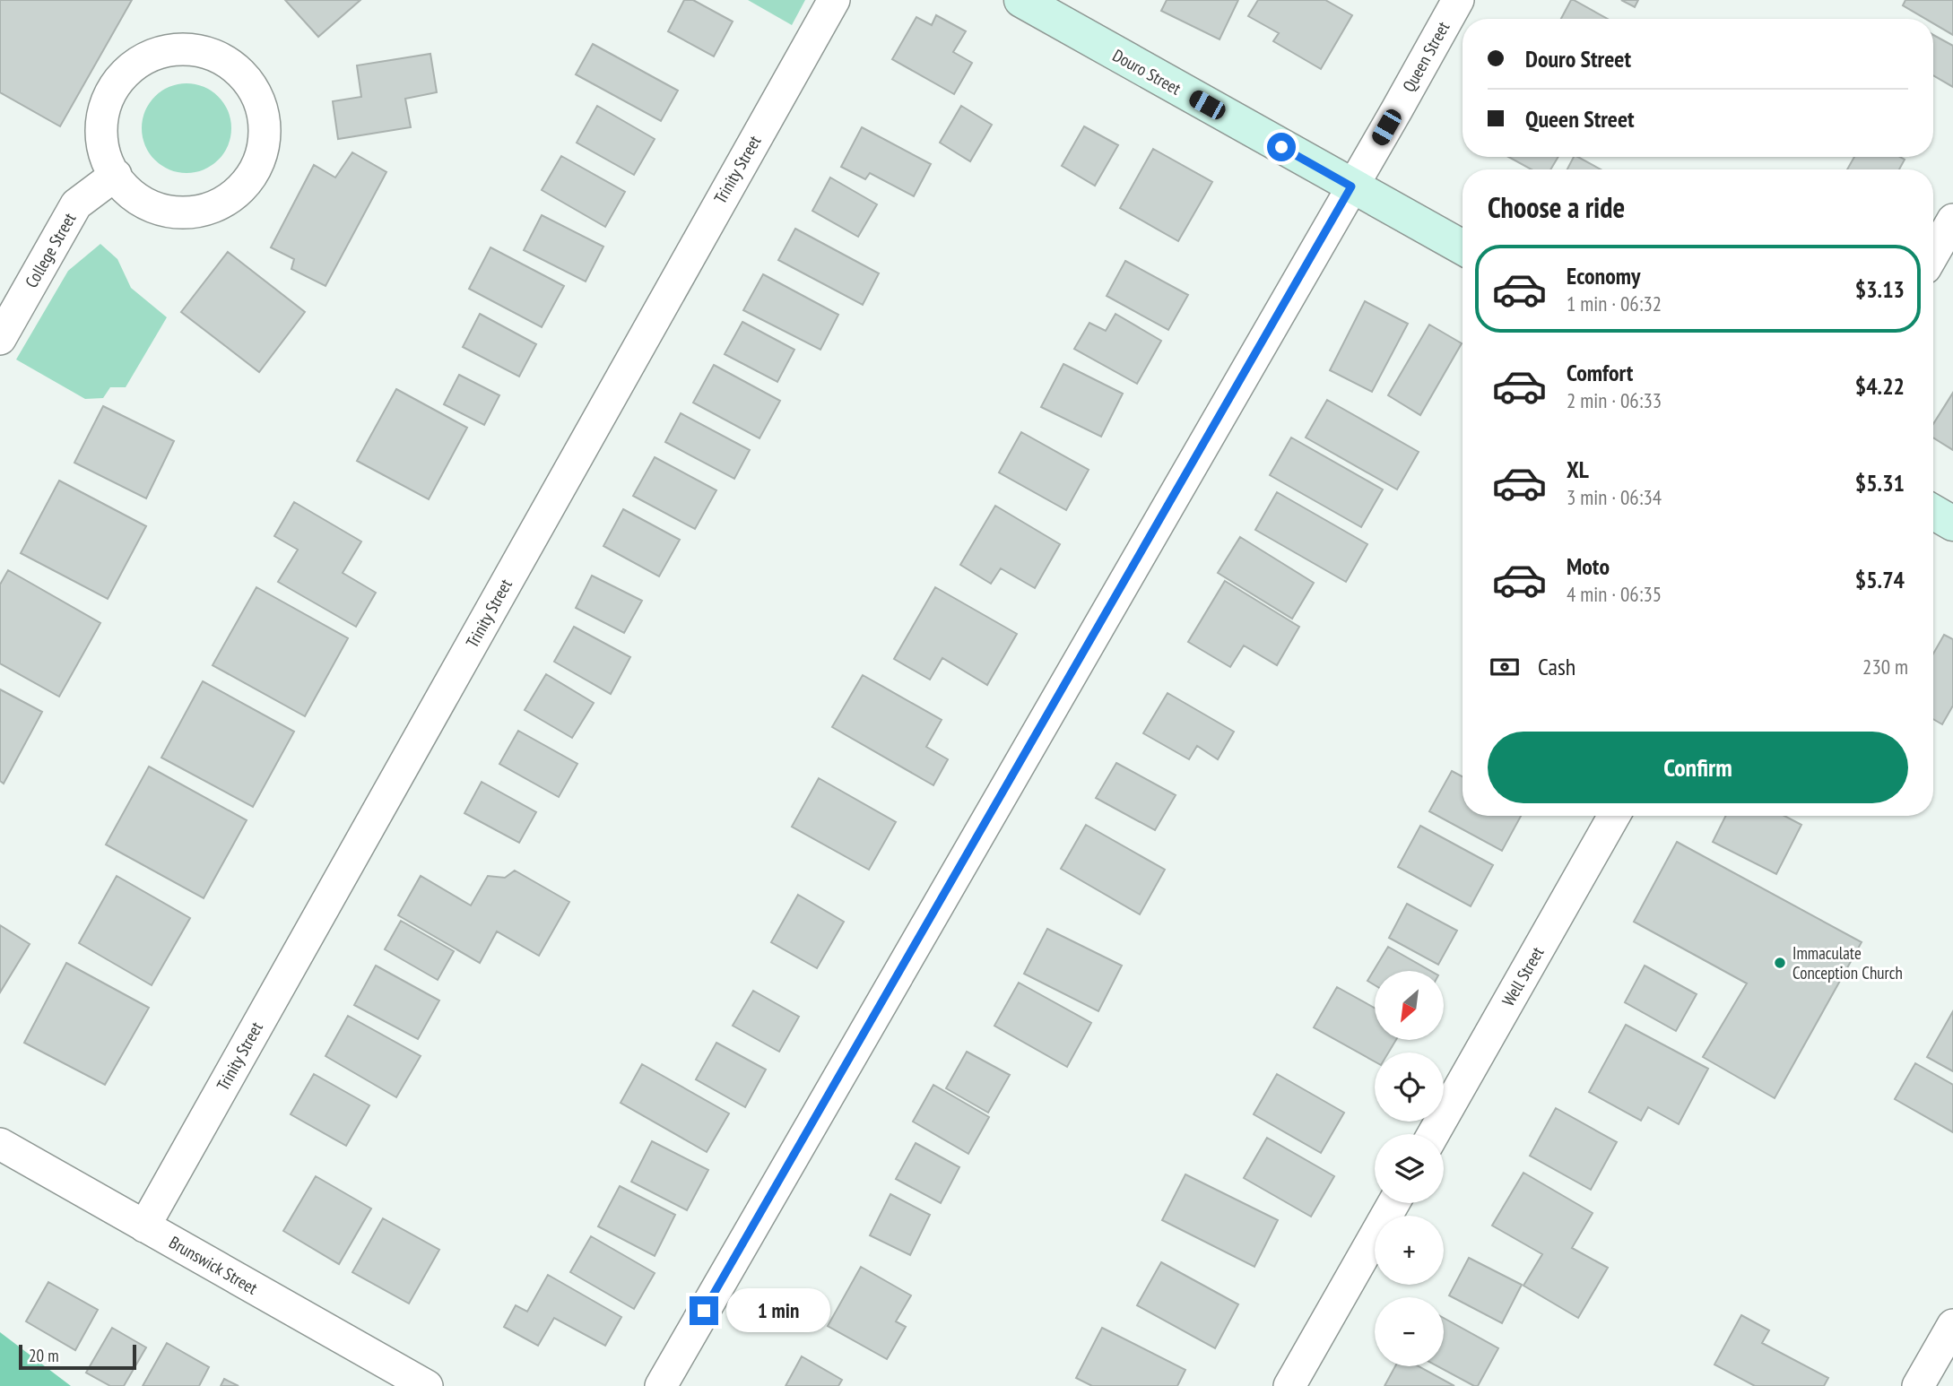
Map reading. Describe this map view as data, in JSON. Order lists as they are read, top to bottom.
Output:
{
  "streets": {
    "street": [
      "Queen Street",
      "Douro Street",
      "Trinity Street",
      "College Street",
      "Well Street",
      "Brunswick Street"
    ]
  },
  "crossings": [
    ["Queen Street", "Douro Street"],
    ["Trinity Street", "Brunswick Street"]
  ],
  "places": ["Immaculate Conception Church"],
  "scale_bar": "20 m",
  "north": "bottom left",
  "page": {
    "banner": ["Douro Street", "Queen Street"],
    "heading": "Choose a ride",
    "list": [
      {
        "name": "Economy",
        "note": "1 min · 06:32",
        "value": "$3.13"
      },
      {
        "name": "Comfort",
        "note": "2 min · 06:33",
        "value": "$4.22"
      },
      {
        "name": "XL",
        "note": "3 min · 06:34",
        "value": "$5.31"
      },
      {
        "name": "Moto",
        "note": "4 min · 06:35",
        "value": "$5.74"
      }
    ],
    "pay": ["Cash", "230 m"],
    "buttons": "Confirm",
    "map_buttons": ["+", "−"],
    "bubble": "1 min",
    "scale": "20 m"
  }
}
